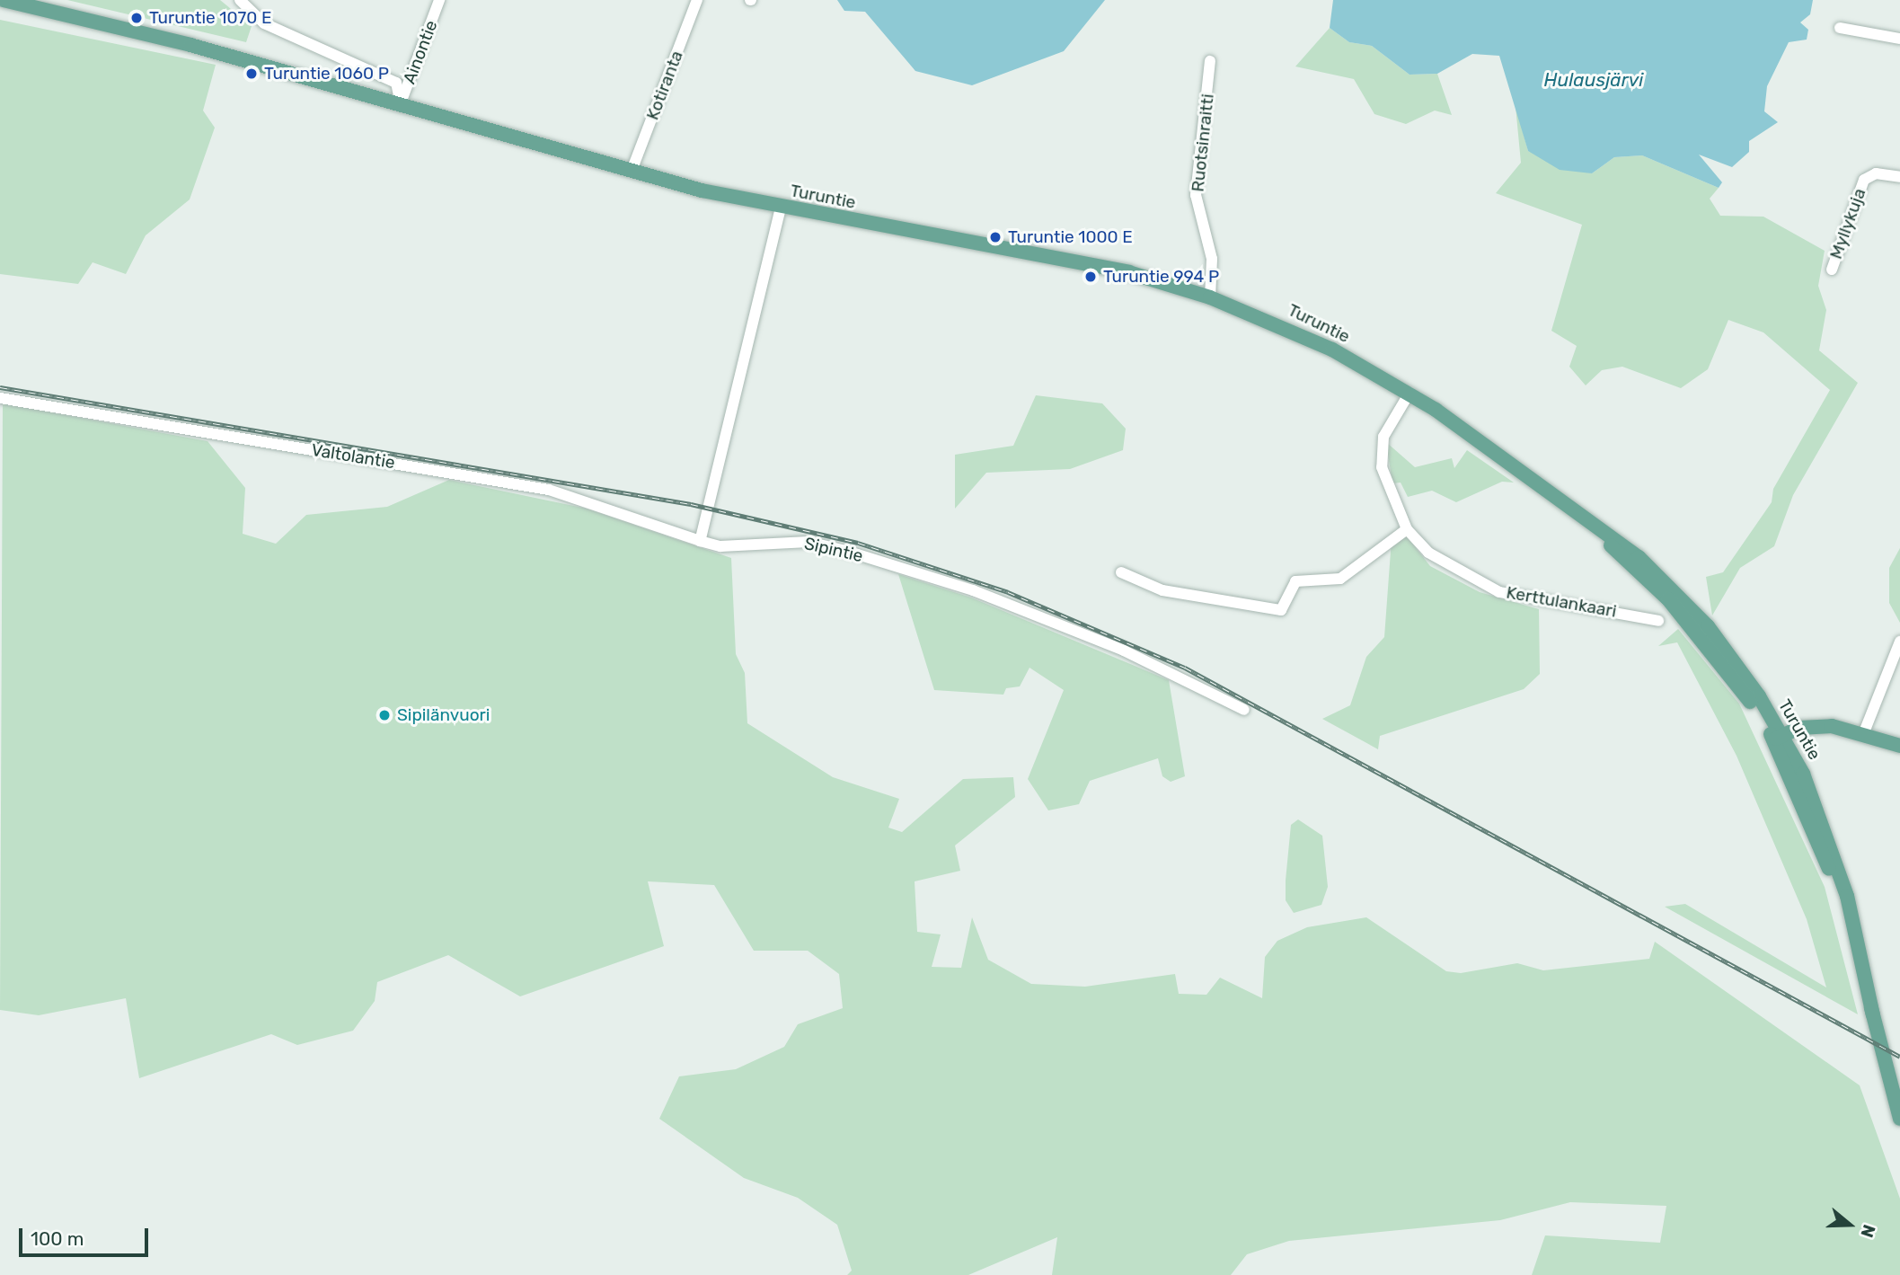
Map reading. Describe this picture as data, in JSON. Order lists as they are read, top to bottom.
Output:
{
  "streets": {
    "main road": ["Turuntie"],
    "street": [
      "Ainontie",
      "Kotiranta",
      "Ruotsinraitti",
      "Myllykuja",
      "Valtolantie",
      "Sipintie",
      "Kerttulankaari"
    ]
  },
  "crossings": [
    ["Ainontie", "Turuntie"],
    ["Kotiranta", "Turuntie"],
    ["Ruotsinraitti", "Turuntie"],
    ["Turuntie", "Kerttulankaari"],
    ["Valtolantie", "Sipintie"]
  ],
  "water": ["Hulausjärvi"],
  "places": [
    "Turuntie 1070 E",
    "Turuntie 1060 P",
    "Turuntie 1000 E",
    "Turuntie 994 P",
    "Sipilänvuori"
  ],
  "scale_bar": "100 m",
  "north": "right"
}
